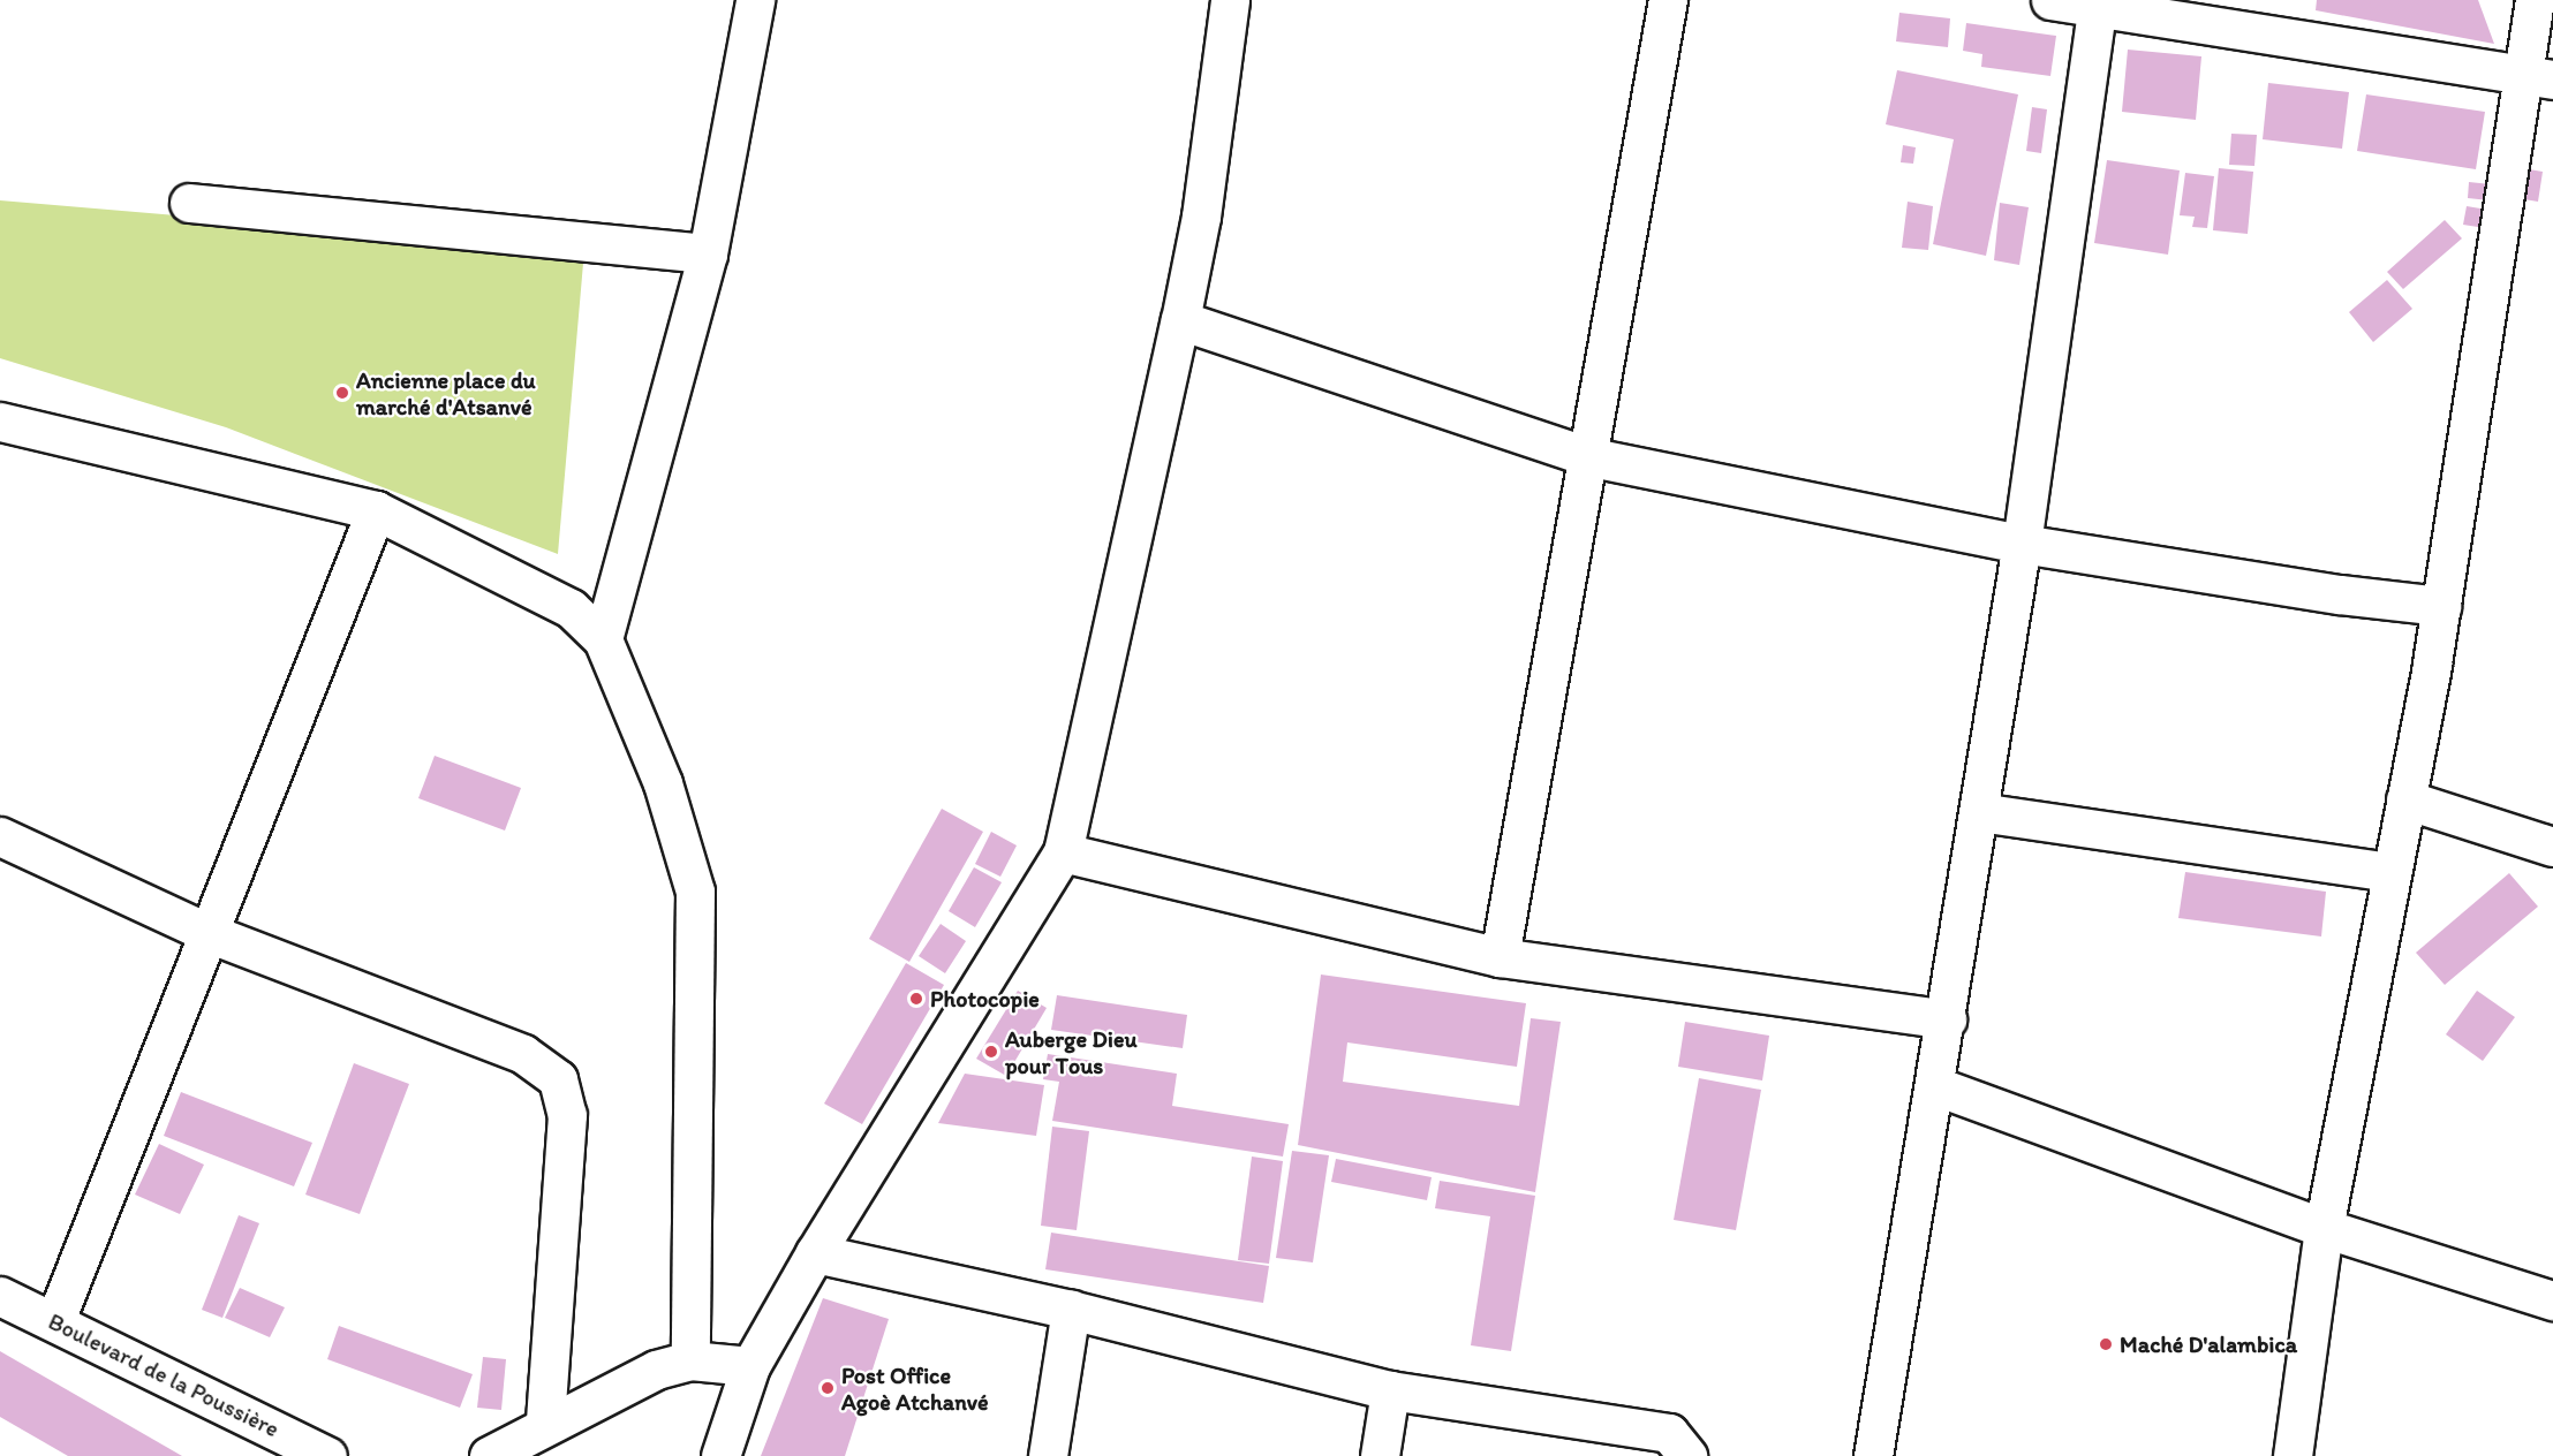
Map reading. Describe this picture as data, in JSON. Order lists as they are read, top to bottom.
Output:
{
  "streets": {
    "street": ["Boulevard de la Poussière"]
  },
  "places": [
    "Ancienne place du marché d'Atsanvé",
    "Photocopie",
    "Auberge Dieu pour Tous",
    "Maché D'alambica",
    "Post Office Agoè Atchanvé"
  ]
}
